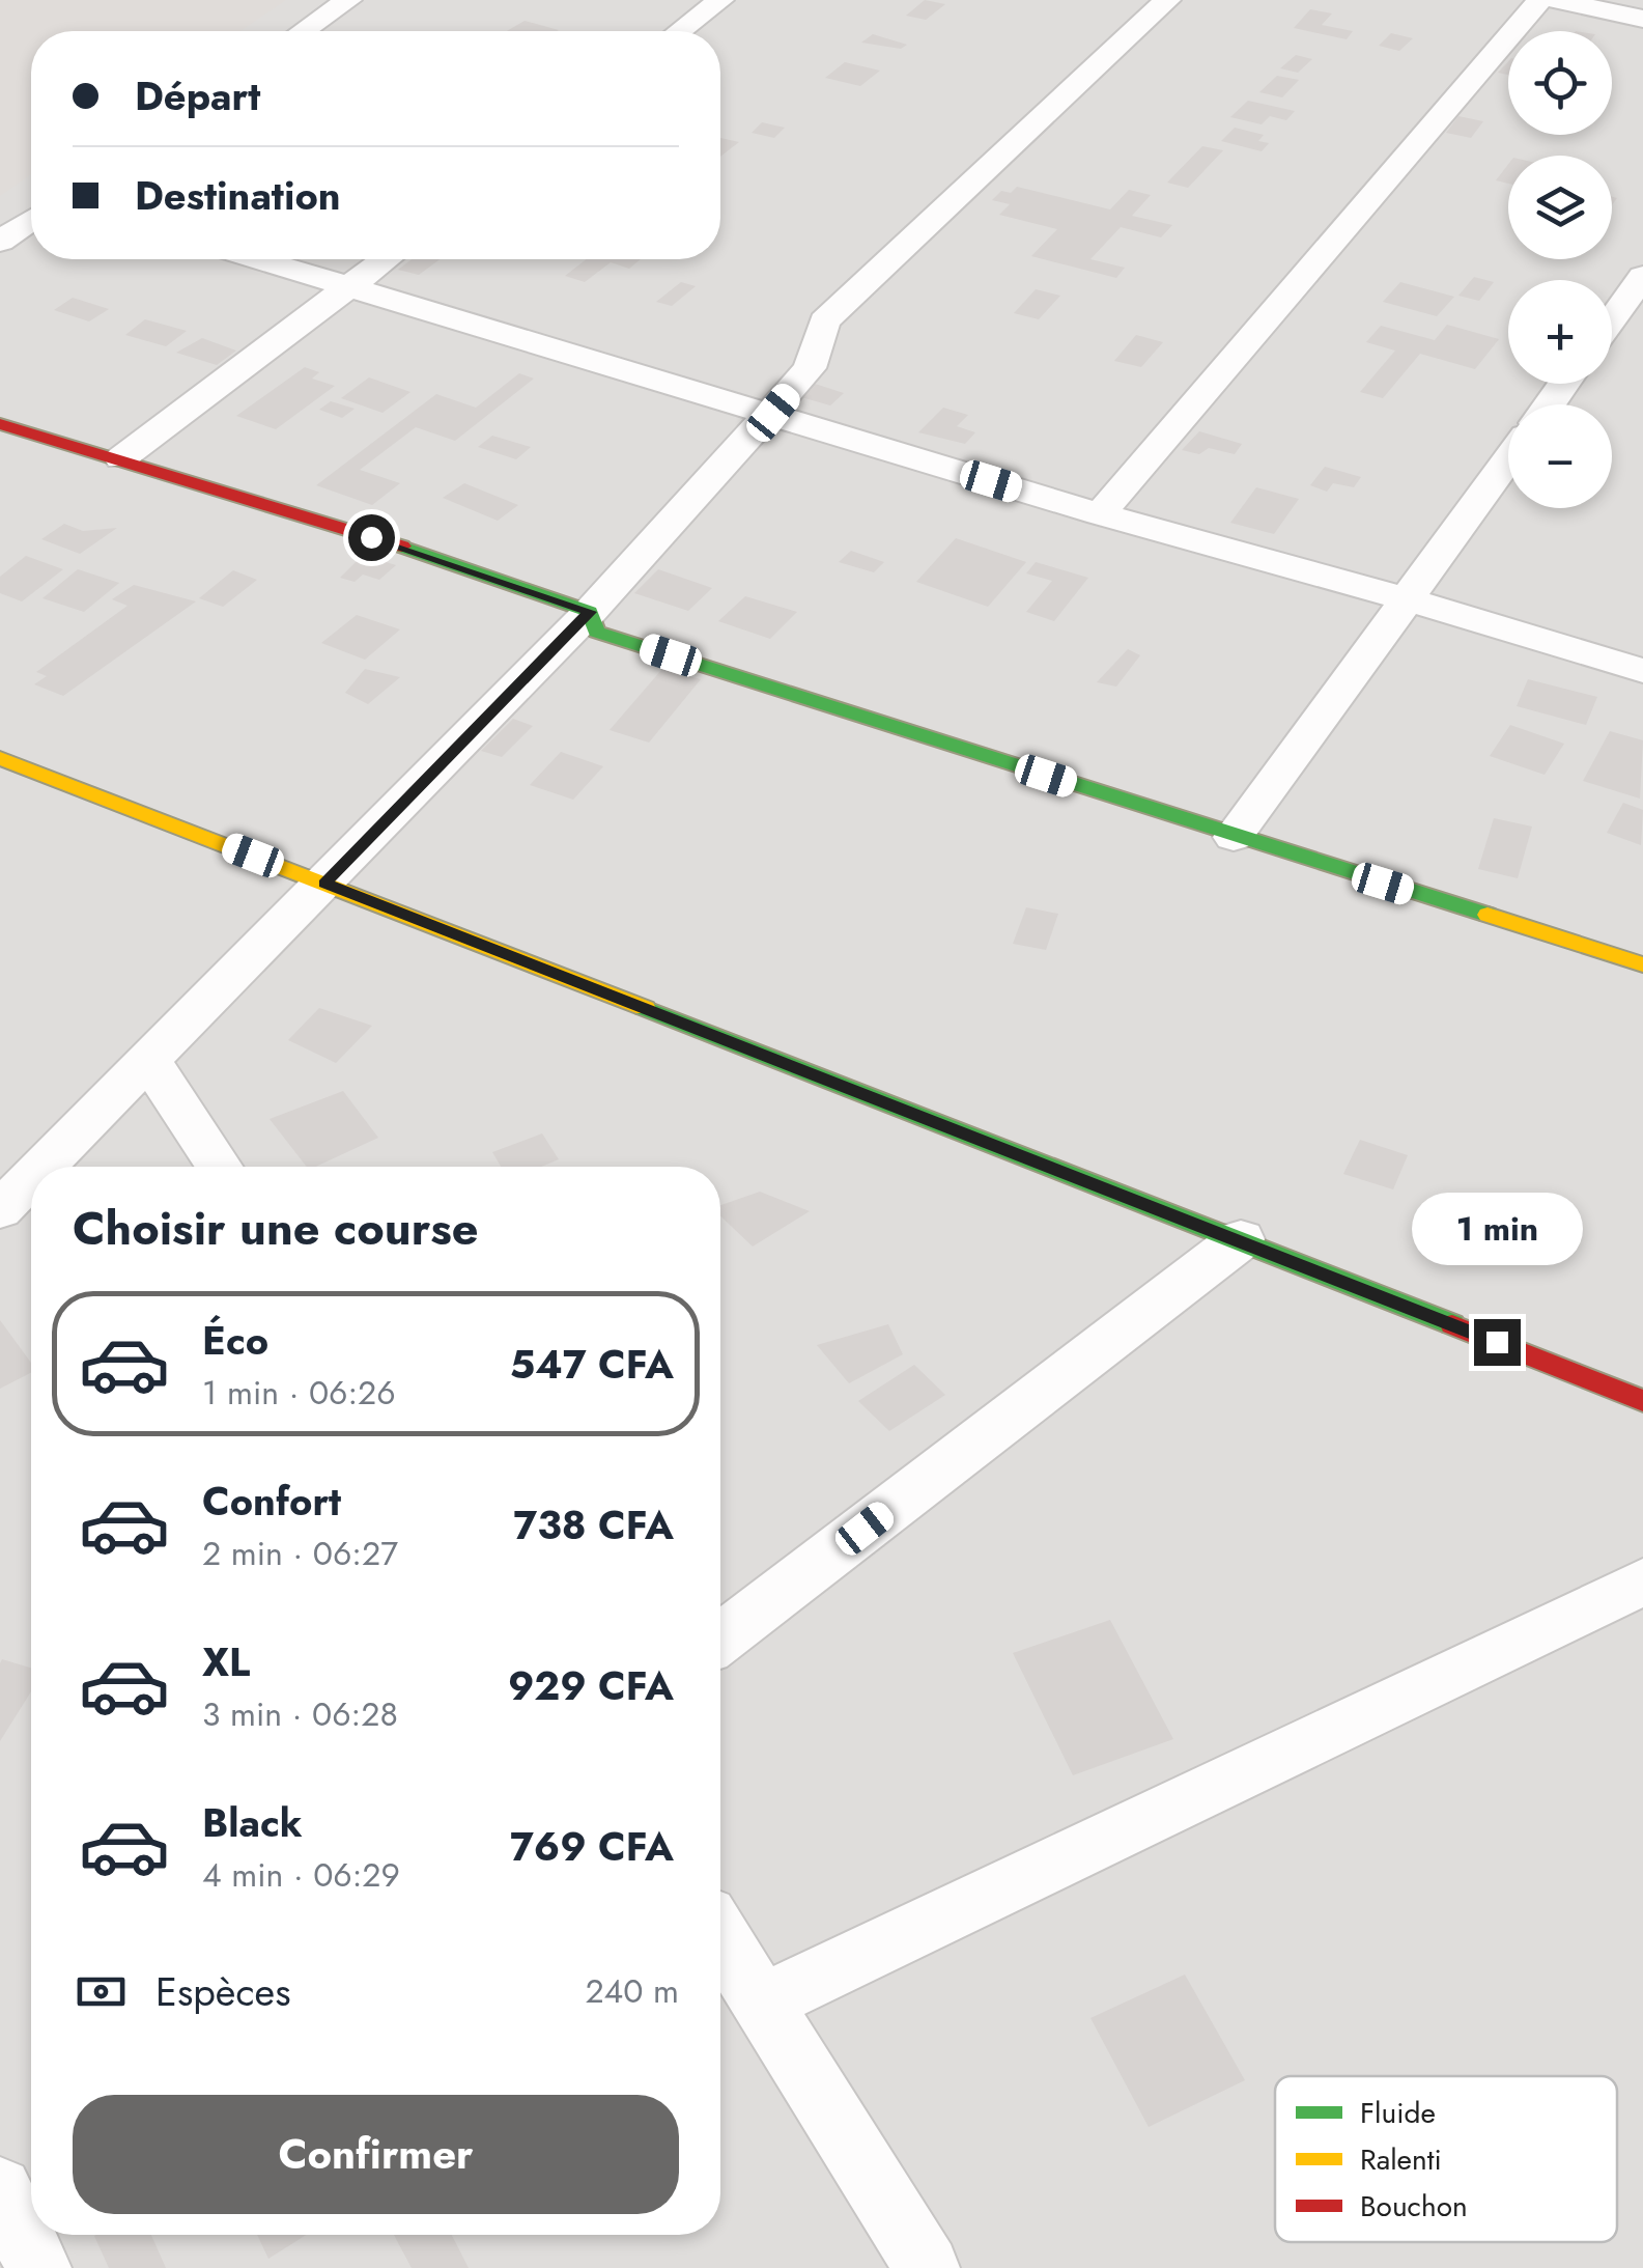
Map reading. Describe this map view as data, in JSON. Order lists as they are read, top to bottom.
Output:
{
  "legend": ["Fluide", "Ralenti", "Bouchon"],
  "page": {
    "map_buttons": ["+", "−"],
    "banner": ["Départ", "Destination"],
    "heading": "Choisir une course",
    "bubble": "1 min",
    "list": [
      {
        "name": "Éco",
        "note": "1 min · 06:26",
        "value": "547 CFA"
      },
      {
        "name": "Confort",
        "note": "2 min · 06:27",
        "value": "738 CFA"
      },
      {
        "name": "XL",
        "note": "3 min · 06:28",
        "value": "929 CFA"
      },
      {
        "name": "Black",
        "note": "4 min · 06:29",
        "value": "769 CFA"
      }
    ],
    "pay": ["Espèces", "240 m"],
    "buttons": "Confirmer"
  }
}
